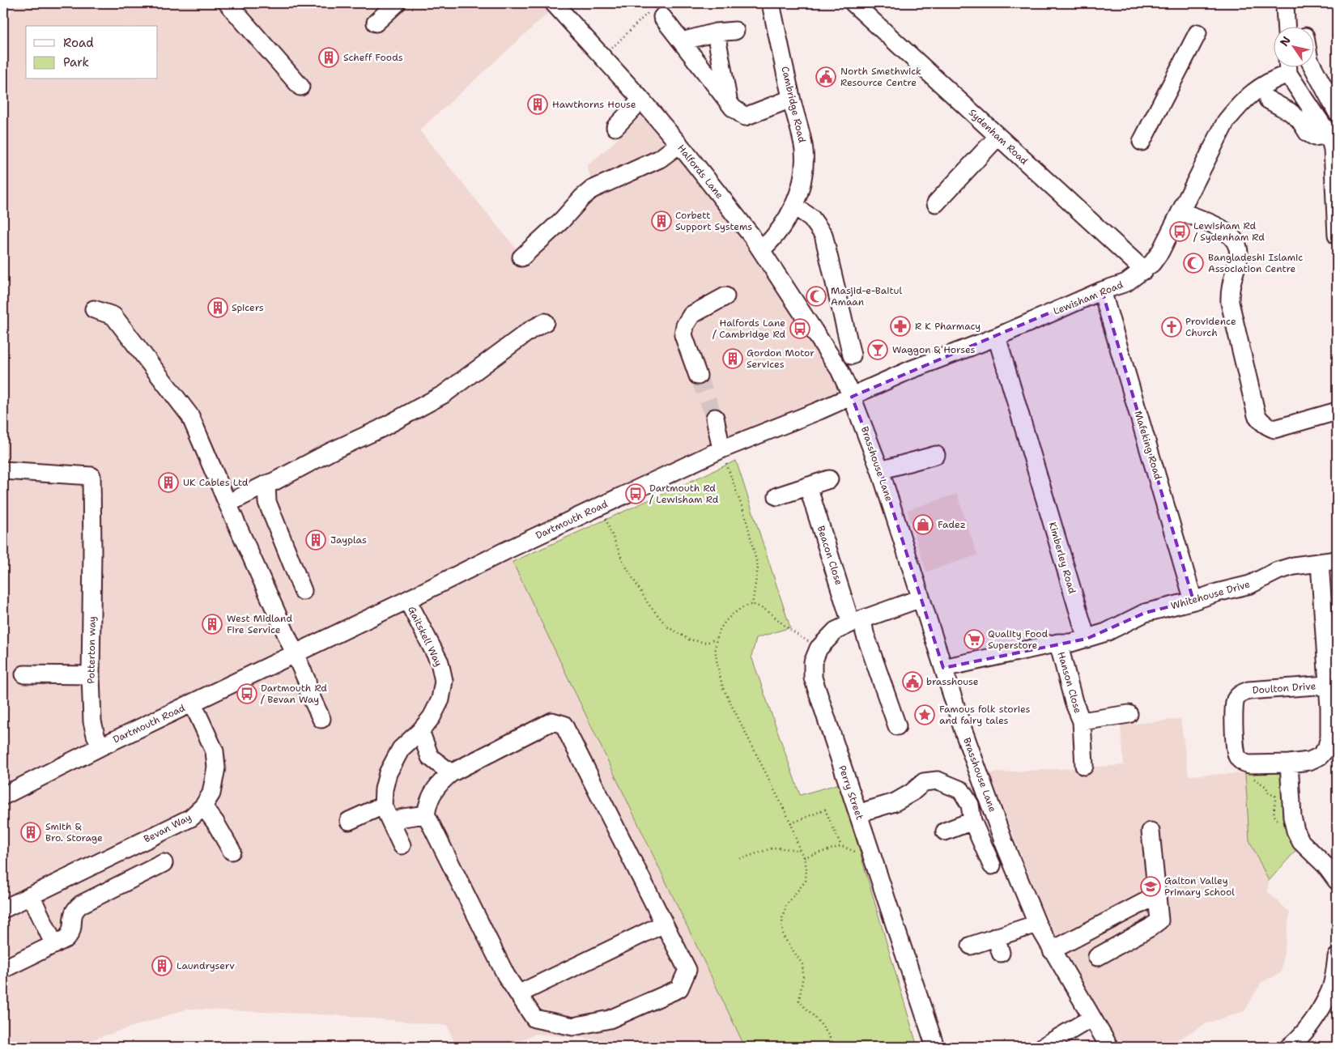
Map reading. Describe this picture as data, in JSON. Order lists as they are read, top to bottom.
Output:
{
  "streets": {
    "street": [
      "Cambridge Road",
      "Sydenham Road",
      "Halfords Lane",
      "Lewisham Road",
      "Mafeking Road",
      "Brasshouse Lane",
      "Dartmouth Road",
      "Beacon Close",
      "Kimberley Road",
      "Whitehouse Drive",
      "Gaitskell Way",
      "Potterton way",
      "Hanson Close",
      "Doulton Drive",
      "Perry Street",
      "Bevan Way"
    ]
  },
  "crossings": [
    ["Cambridge Road", "Halfords Lane"],
    ["Sydenham Road", "Lewisham Road"],
    ["Halfords Lane", "Lewisham Road"],
    ["Halfords Lane", "Brasshouse Lane"],
    ["Halfords Lane", "Dartmouth Road"],
    ["Lewisham Road", "Mafeking Road"],
    ["Lewisham Road", "Brasshouse Lane"],
    ["Lewisham Road", "Dartmouth Road"],
    ["Lewisham Road", "Kimberley Road"],
    ["Mafeking Road", "Whitehouse Drive"],
    ["Brasshouse Lane", "Dartmouth Road"],
    ["Brasshouse Lane", "Perry Street"],
    ["Dartmouth Road", "Gaitskell Way"],
    ["Dartmouth Road", "Potterton way"],
    ["Dartmouth Road", "Bevan Way"],
    ["Beacon Close", "Perry Street"],
    ["Kimberley Road", "Whitehouse Drive"],
    ["Whitehouse Drive", "Doulton Drive"]
  ],
  "places": {
    "building": [
      "Scheff Foods",
      "Hawthorns House",
      "Corbett Support Systems",
      "Spicers",
      "Gordon Motor Services",
      "UK Cables Ltd",
      "Jayplas",
      "West Midland Fire Service",
      "Smith & Bro. Storage",
      "Laundryserv"
    ],
    "public building": ["North Smethwick Resource Centre", "brasshouse"],
    "bus stop": [
      "Lewisham Rd / Sydenham Rd",
      "Halfords Lane / Cambridge Rd",
      "Dartmouth Rd / Lewisham Rd",
      "Dartmouth Rd / Bevan Way"
    ],
    "mosque": ["Bangladeshi Islamic Association Centre", "Masjid-e-Baitul Amaan"],
    "pharmacy": ["R K Pharmacy"],
    "church": ["Providence Church"],
    "bar": ["Waggon & Horses"],
    "shop": ["Fadez"],
    "supermarket": ["Quality Food Superstore"],
    "place": ["Famous folk stories and fairy tales"],
    "school or university": ["Galton Valley Primary School"]
  },
  "legend": ["Road", "Park"],
  "north": "top left"
}
